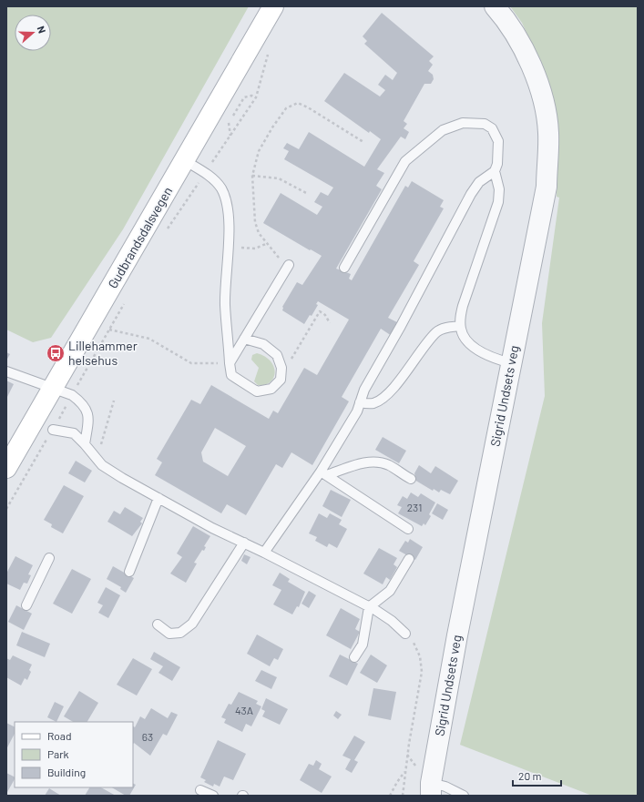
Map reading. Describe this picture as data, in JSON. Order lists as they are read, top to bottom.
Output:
{
  "streets": {
    "main road": ["Gudbrandsdalsvegen"],
    "street": ["Sigrid Undsets veg"]
  },
  "places": {
    "bus stop": ["Lillehammer helsehus"]
  },
  "house_numbers": ["231", "43A", "63"],
  "legend": ["Road", "Park", "Building"],
  "scale_bar": "20 m",
  "north": "right"
}
